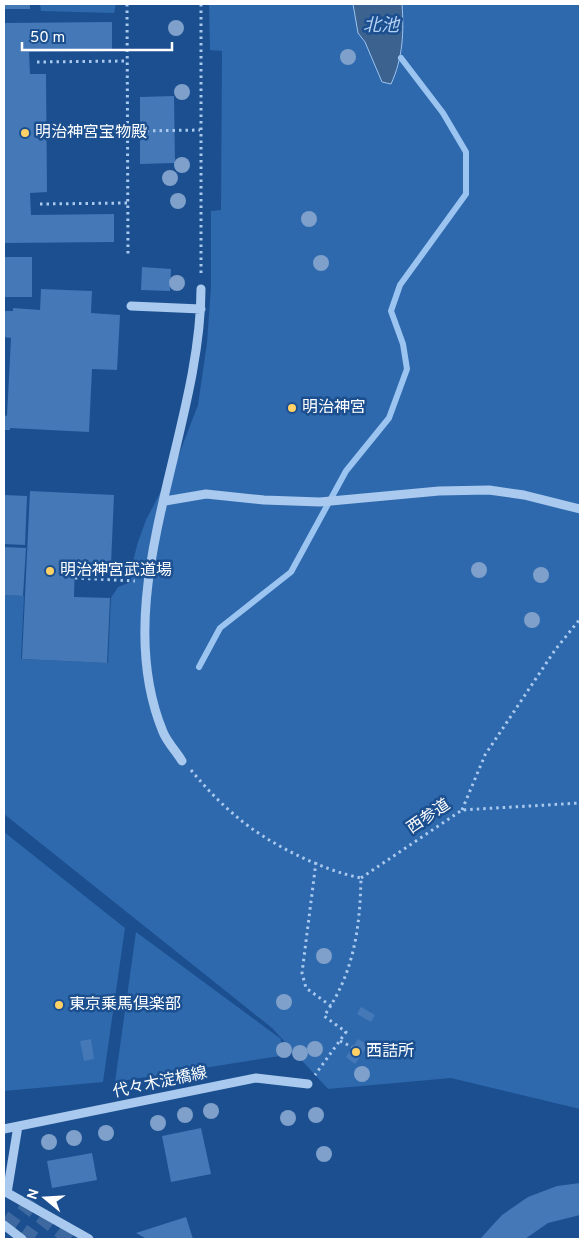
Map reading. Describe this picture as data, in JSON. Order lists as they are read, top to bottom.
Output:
{
  "streets": {
    "street": ["代々木淀橋線"],
    "path": ["西参道"]
  },
  "water": ["北池"],
  "places": [
    "明治神宮宝物殿",
    "明治神宮",
    "明治神宮武道場",
    "東京乗馬倶楽部",
    "西詰所"
  ],
  "scale_bar": "50 m",
  "north": "left"
}
